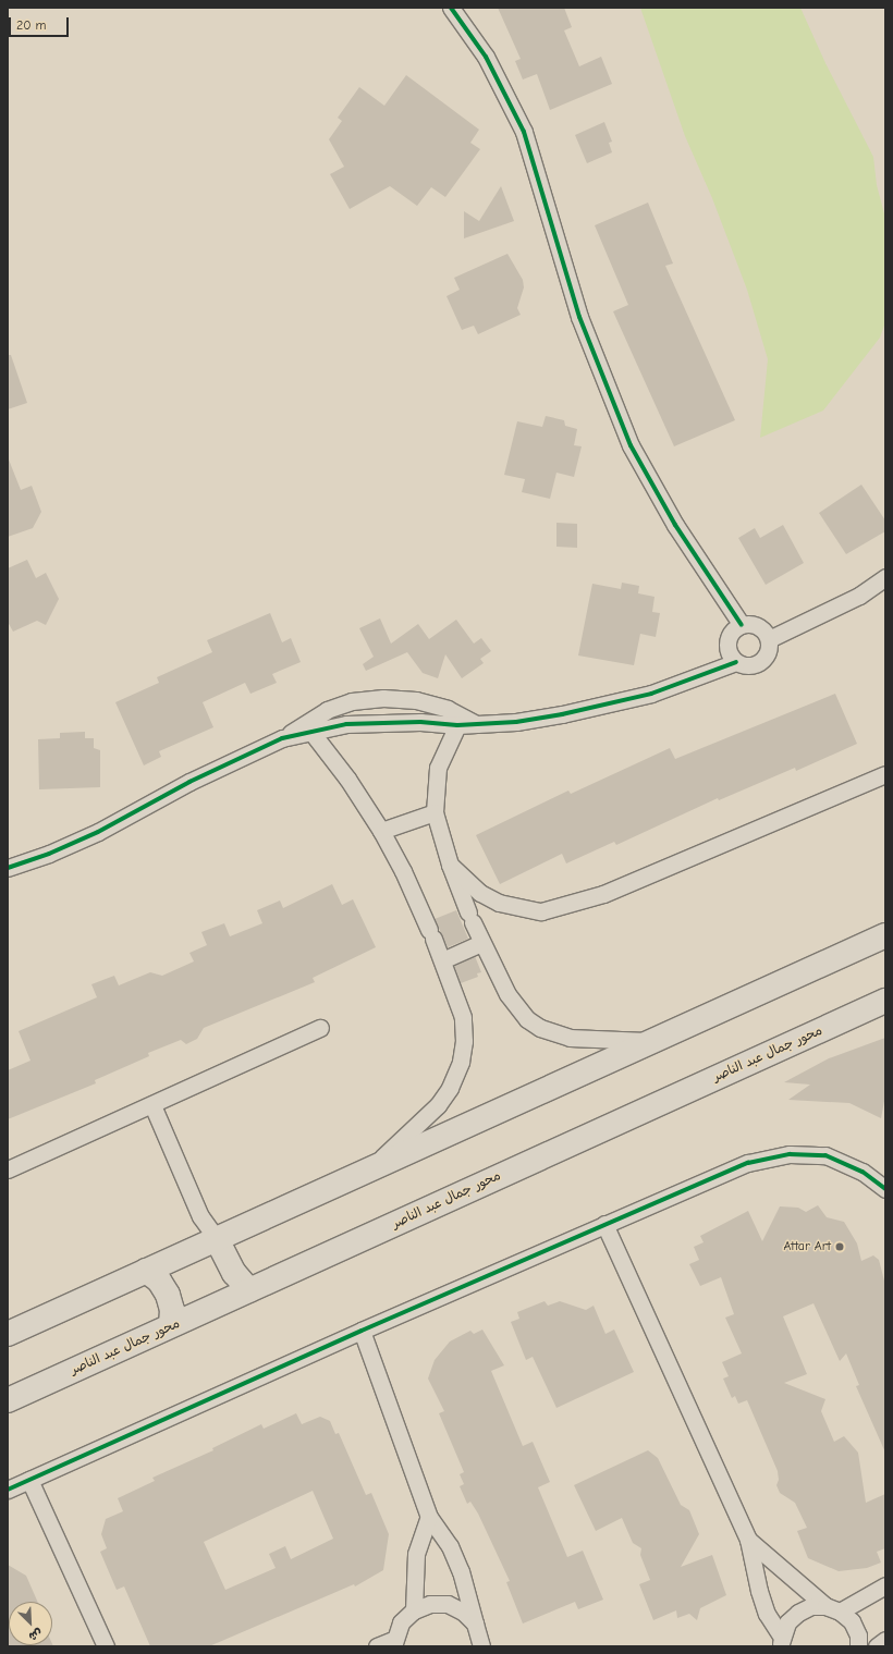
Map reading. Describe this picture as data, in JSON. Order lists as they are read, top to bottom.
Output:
{
  "streets": {
    "main road": ["محور جمال عبد الناصر"]
  },
  "places": ["Attar Art"],
  "scale_bar": "20 m",
  "north": "bottom right"
}
